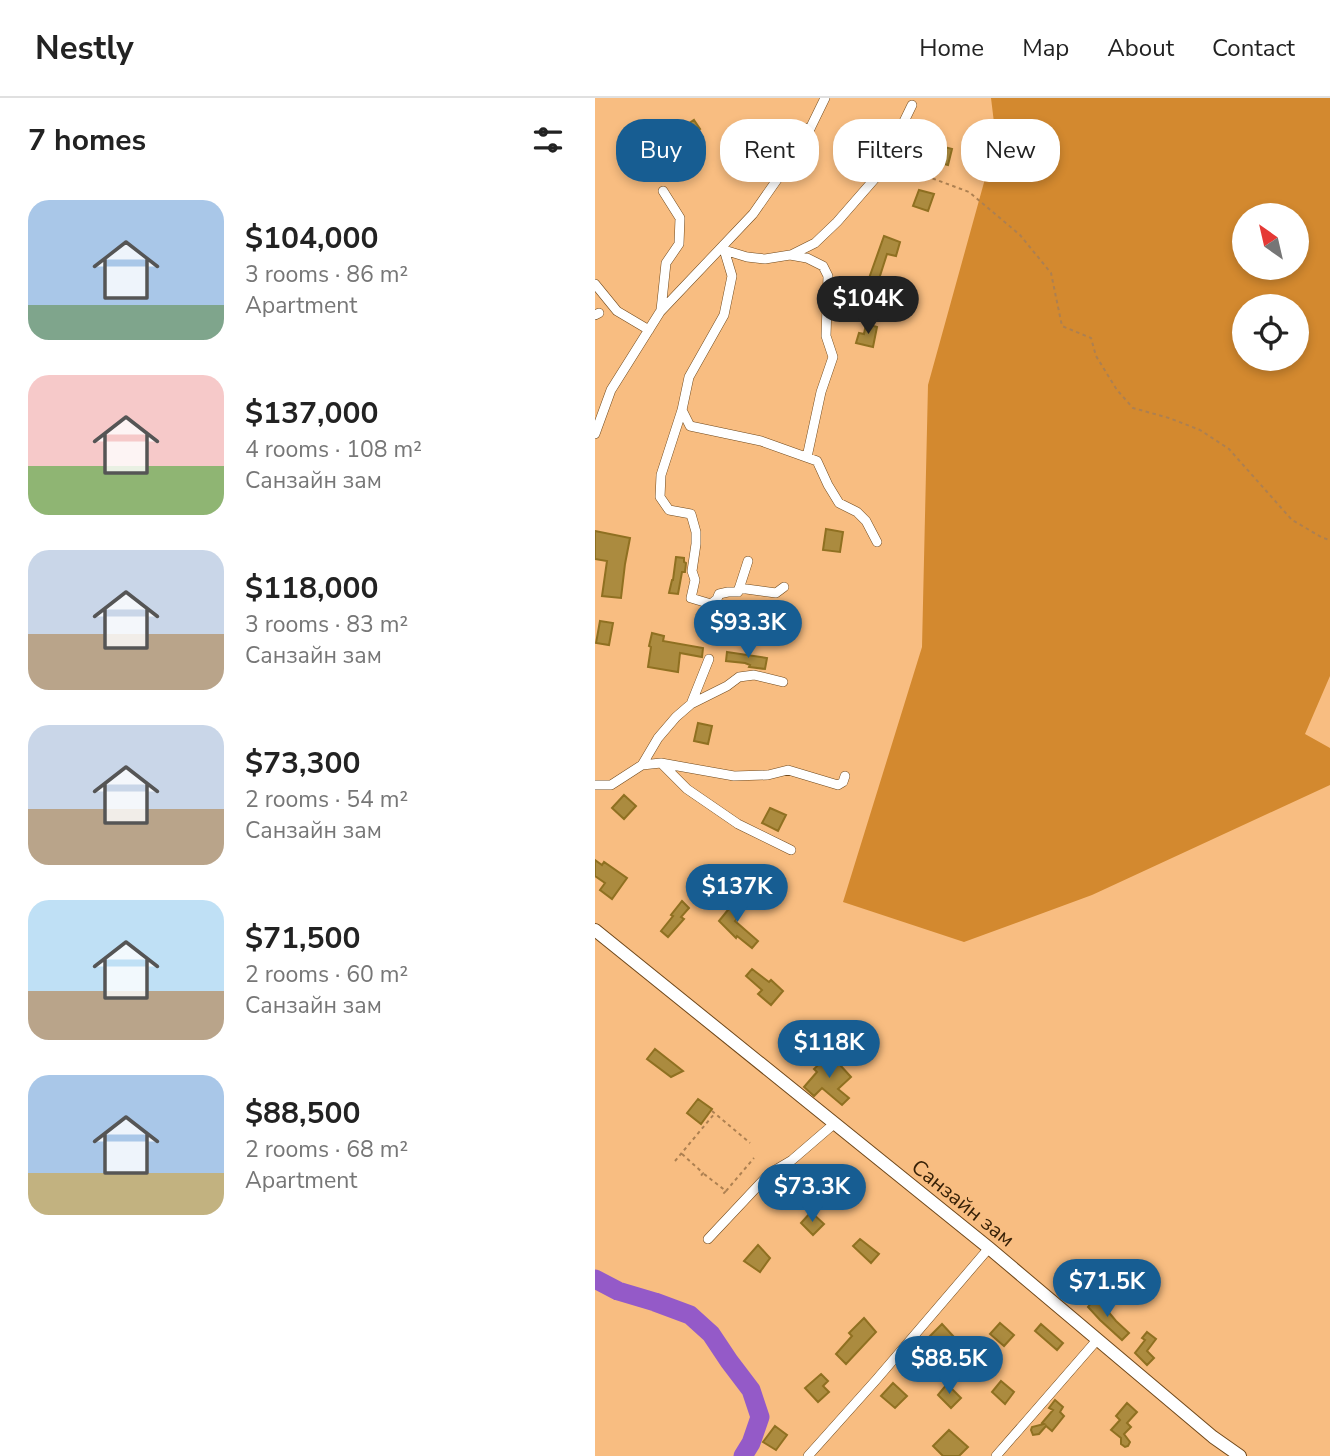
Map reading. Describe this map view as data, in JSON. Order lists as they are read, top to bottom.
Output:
{
  "streets": {
    "main road": ["Санзайн зам"]
  },
  "north": "top left",
  "page": {
    "header": "Nestly",
    "nav": [
      "Home",
      "Map",
      "About",
      "Contact"
    ],
    "heading": "7 homes",
    "chip": [
      "Buy",
      "Rent",
      "Filters",
      "New"
    ],
    "list": [
      {
        "name": "$104,000",
        "note": "3 rooms · 86 m² · Apartment"
      },
      {
        "name": "$137,000",
        "note": "4 rooms · 108 m² · Санзайн зам"
      },
      {
        "name": "$118,000",
        "note": "3 rooms · 83 m² · Санзайн зам"
      },
      {
        "name": "$73,300",
        "note": "2 rooms · 54 m² · Санзайн зам"
      },
      {
        "name": "$71,500",
        "note": "2 rooms · 60 m² · Санзайн зам"
      },
      {
        "name": "$88,500",
        "note": "2 rooms · 68 m² · Apartment"
      }
    ],
    "price": [
      "$104K",
      "$93.3K",
      "$137K",
      "$118K",
      "$73.3K",
      "$71.5K",
      "$88.5K"
    ]
  }
}
